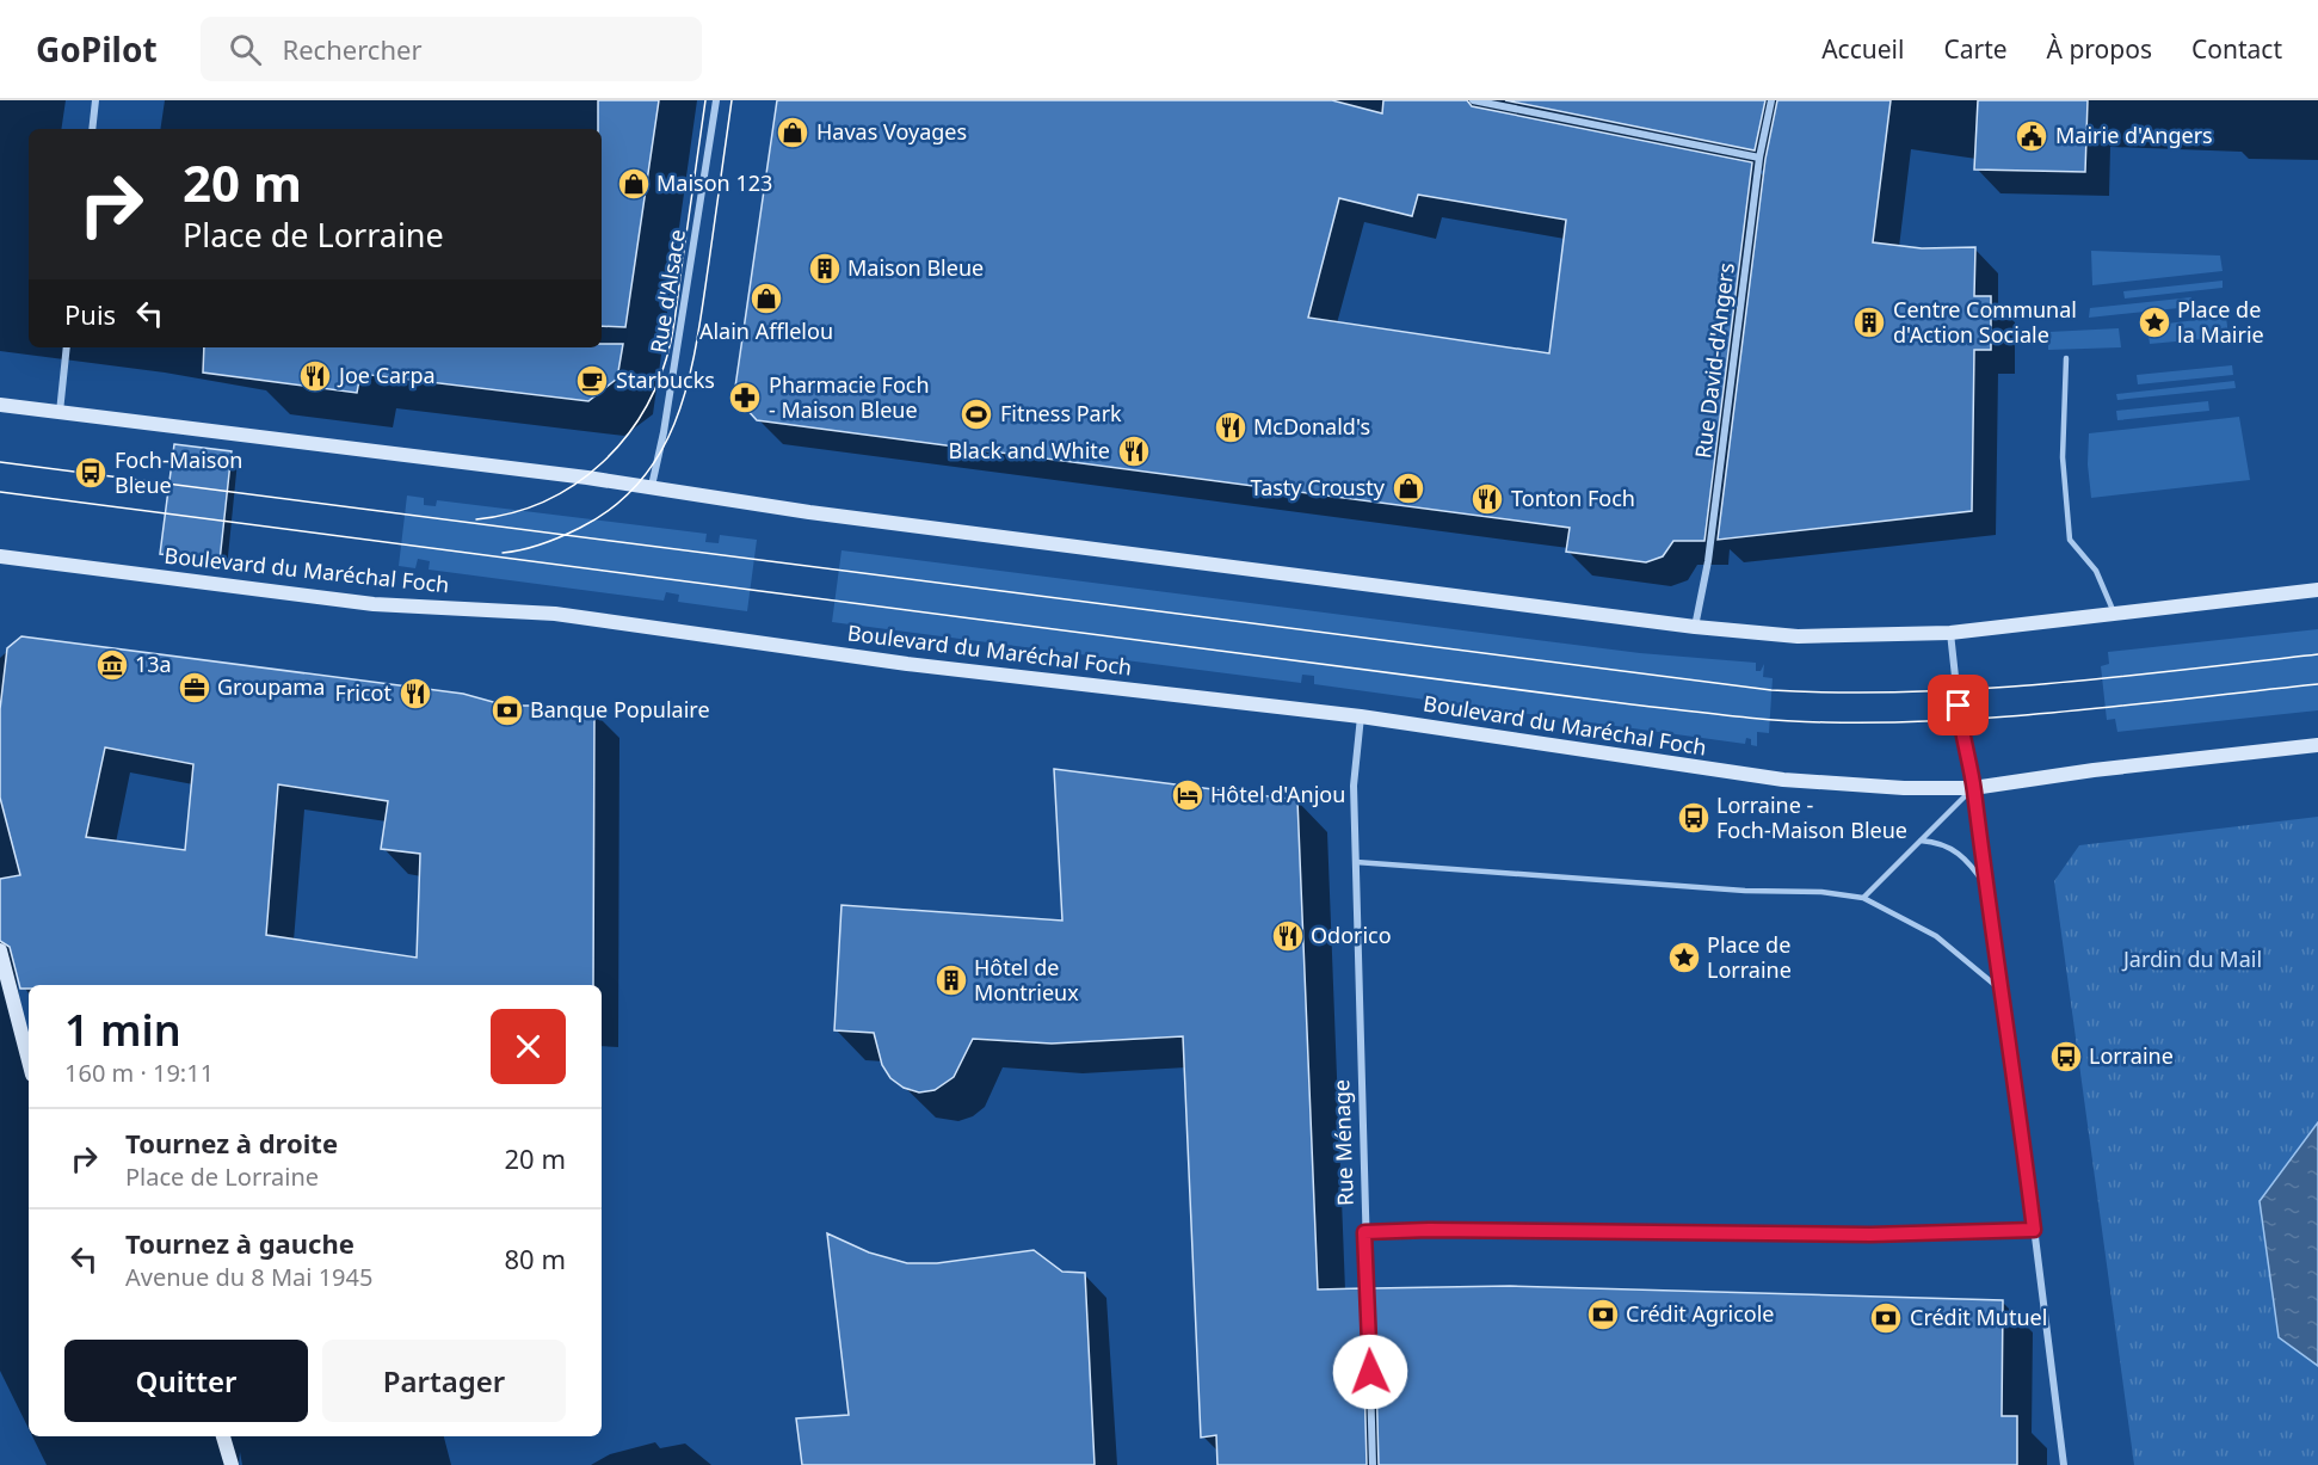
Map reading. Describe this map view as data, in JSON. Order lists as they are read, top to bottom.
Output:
{
  "streets": {
    "main road": ["Boulevard du Maréchal Foch"],
    "street": ["Rue d'Alsace", "Rue David-d'Angers", "Rue Ménage"]
  },
  "crossings": [
    ["Boulevard du Maréchal Foch", "Rue Ménage"]
  ],
  "parks": ["Jardin du Mail"],
  "places": {
    "shop": [
      "Havas Voyages",
      "Maison 123",
      "Alain Afflelou",
      "Tasty Crousty"
    ],
    "public building": ["Mairie d'Angers"],
    "building": ["Maison Bleue", "Centre Communal d'Action Sociale", "Hôtel de Montrieux"],
    "place": ["Place de la Mairie", "Place de Lorraine"],
    "restaurant": [
      "Joe Carpa",
      "McDonald's",
      "Black and White",
      "Tonton Foch",
      "Fricot",
      "Odorico"
    ],
    "cafe": ["Starbucks"],
    "pharmacy": ["Pharmacie Foch - Maison Bleue"],
    "sports": ["Fitness Park"],
    "bus stop": ["Foch-Maison Bleue", "Lorraine - Foch-Maison Bleue", "Lorraine"],
    "museum": ["13a"],
    "office": ["Groupama"],
    "bank": ["Banque Populaire", "Crédit Agricole", "Crédit Mutuel"],
    "hotel": ["Hôtel d'Anjou"]
  },
  "page": {
    "header": "GoPilot",
    "search": "Rechercher",
    "nav": [
      "Accueil",
      "Carte",
      "À propos",
      "Contact"
    ],
    "turn": ["20 m", "Place de Lorraine"],
    "then": "Puis",
    "heading": ["1 min", "160 m · 19:11"],
    "list": [
      {
        "name": "Tournez à droite",
        "note": "Place de Lorraine",
        "value": "20 m"
      },
      {
        "name": "Tournez à gauche",
        "note": "Avenue du 8 Mai 1945",
        "value": "80 m"
      }
    ],
    "buttons": ["Quitter", "Partager"]
  }
}
